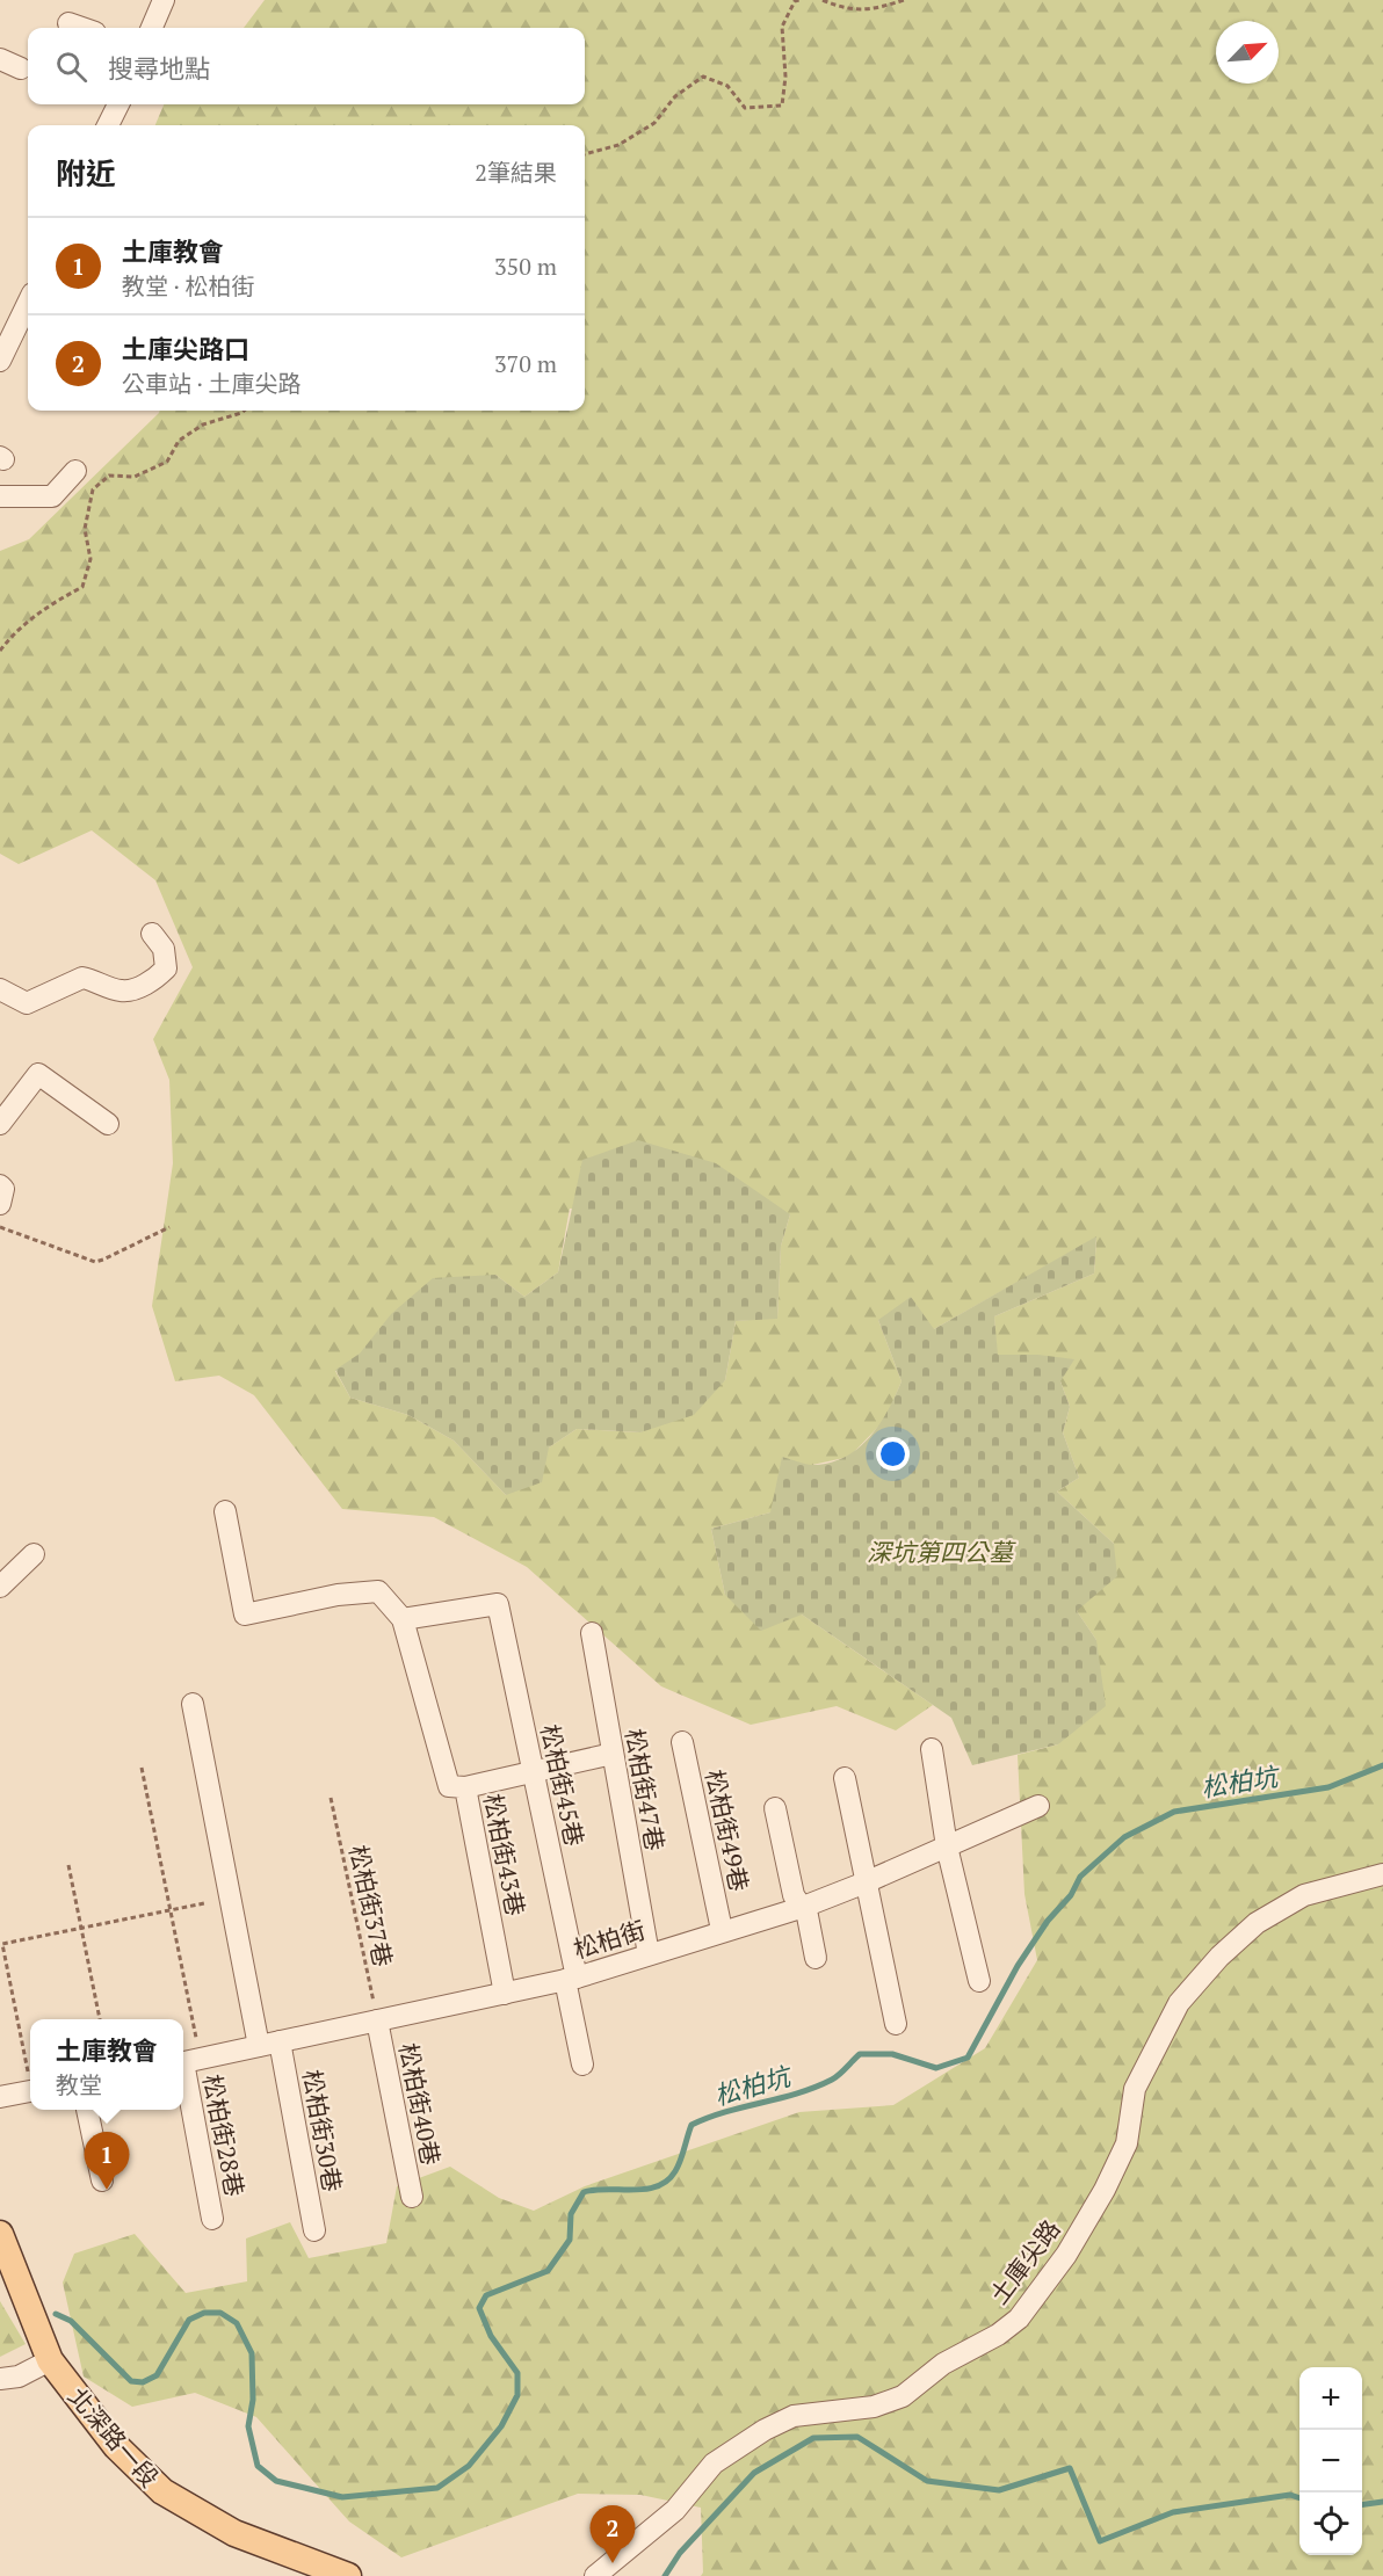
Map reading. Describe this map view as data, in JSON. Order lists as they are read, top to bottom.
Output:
{
  "streets": {
    "main road": ["北深路一段"],
    "street": [
      "松柏街45巷",
      "松柏街47巷",
      "松柏街49巷",
      "松柏街43巷",
      "松柏街",
      "松柏街40巷",
      "松柏街30巷",
      "松柏街28巷",
      "土庫尖路"
    ],
    "path": ["松柏街37巷"]
  },
  "crossings": [
    ["松柏街45巷", "松柏街43巷"],
    ["松柏街45巷", "松柏街"],
    ["松柏街47巷", "松柏街"],
    ["松柏街49巷", "松柏街"],
    ["松柏街43巷", "松柏街"],
    ["松柏街37巷", "松柏街"],
    ["松柏街37巷", "松柏街40巷"],
    ["松柏街", "松柏街40巷"],
    ["松柏街", "松柏街30巷"],
    ["松柏街", "松柏街28巷"]
  ],
  "water": ["松柏坑"],
  "parks": ["深坑第四公墓"],
  "north": "top right",
  "page": {
    "search": "搜尋地點",
    "heading": ["附近", "2筆結果"],
    "list": [
      {
        "mark": "1",
        "name": "土庫教會",
        "note": "教堂 · 松柏街",
        "value": "350 m"
      },
      {
        "mark": "2",
        "name": "土庫尖路口",
        "note": "公車站 · 土庫尖路",
        "value": "370 m"
      }
    ],
    "popup": ["土庫教會", "教堂"],
    "pins": ["1", "2"],
    "map_buttons": ["+", "−"]
  }
}
